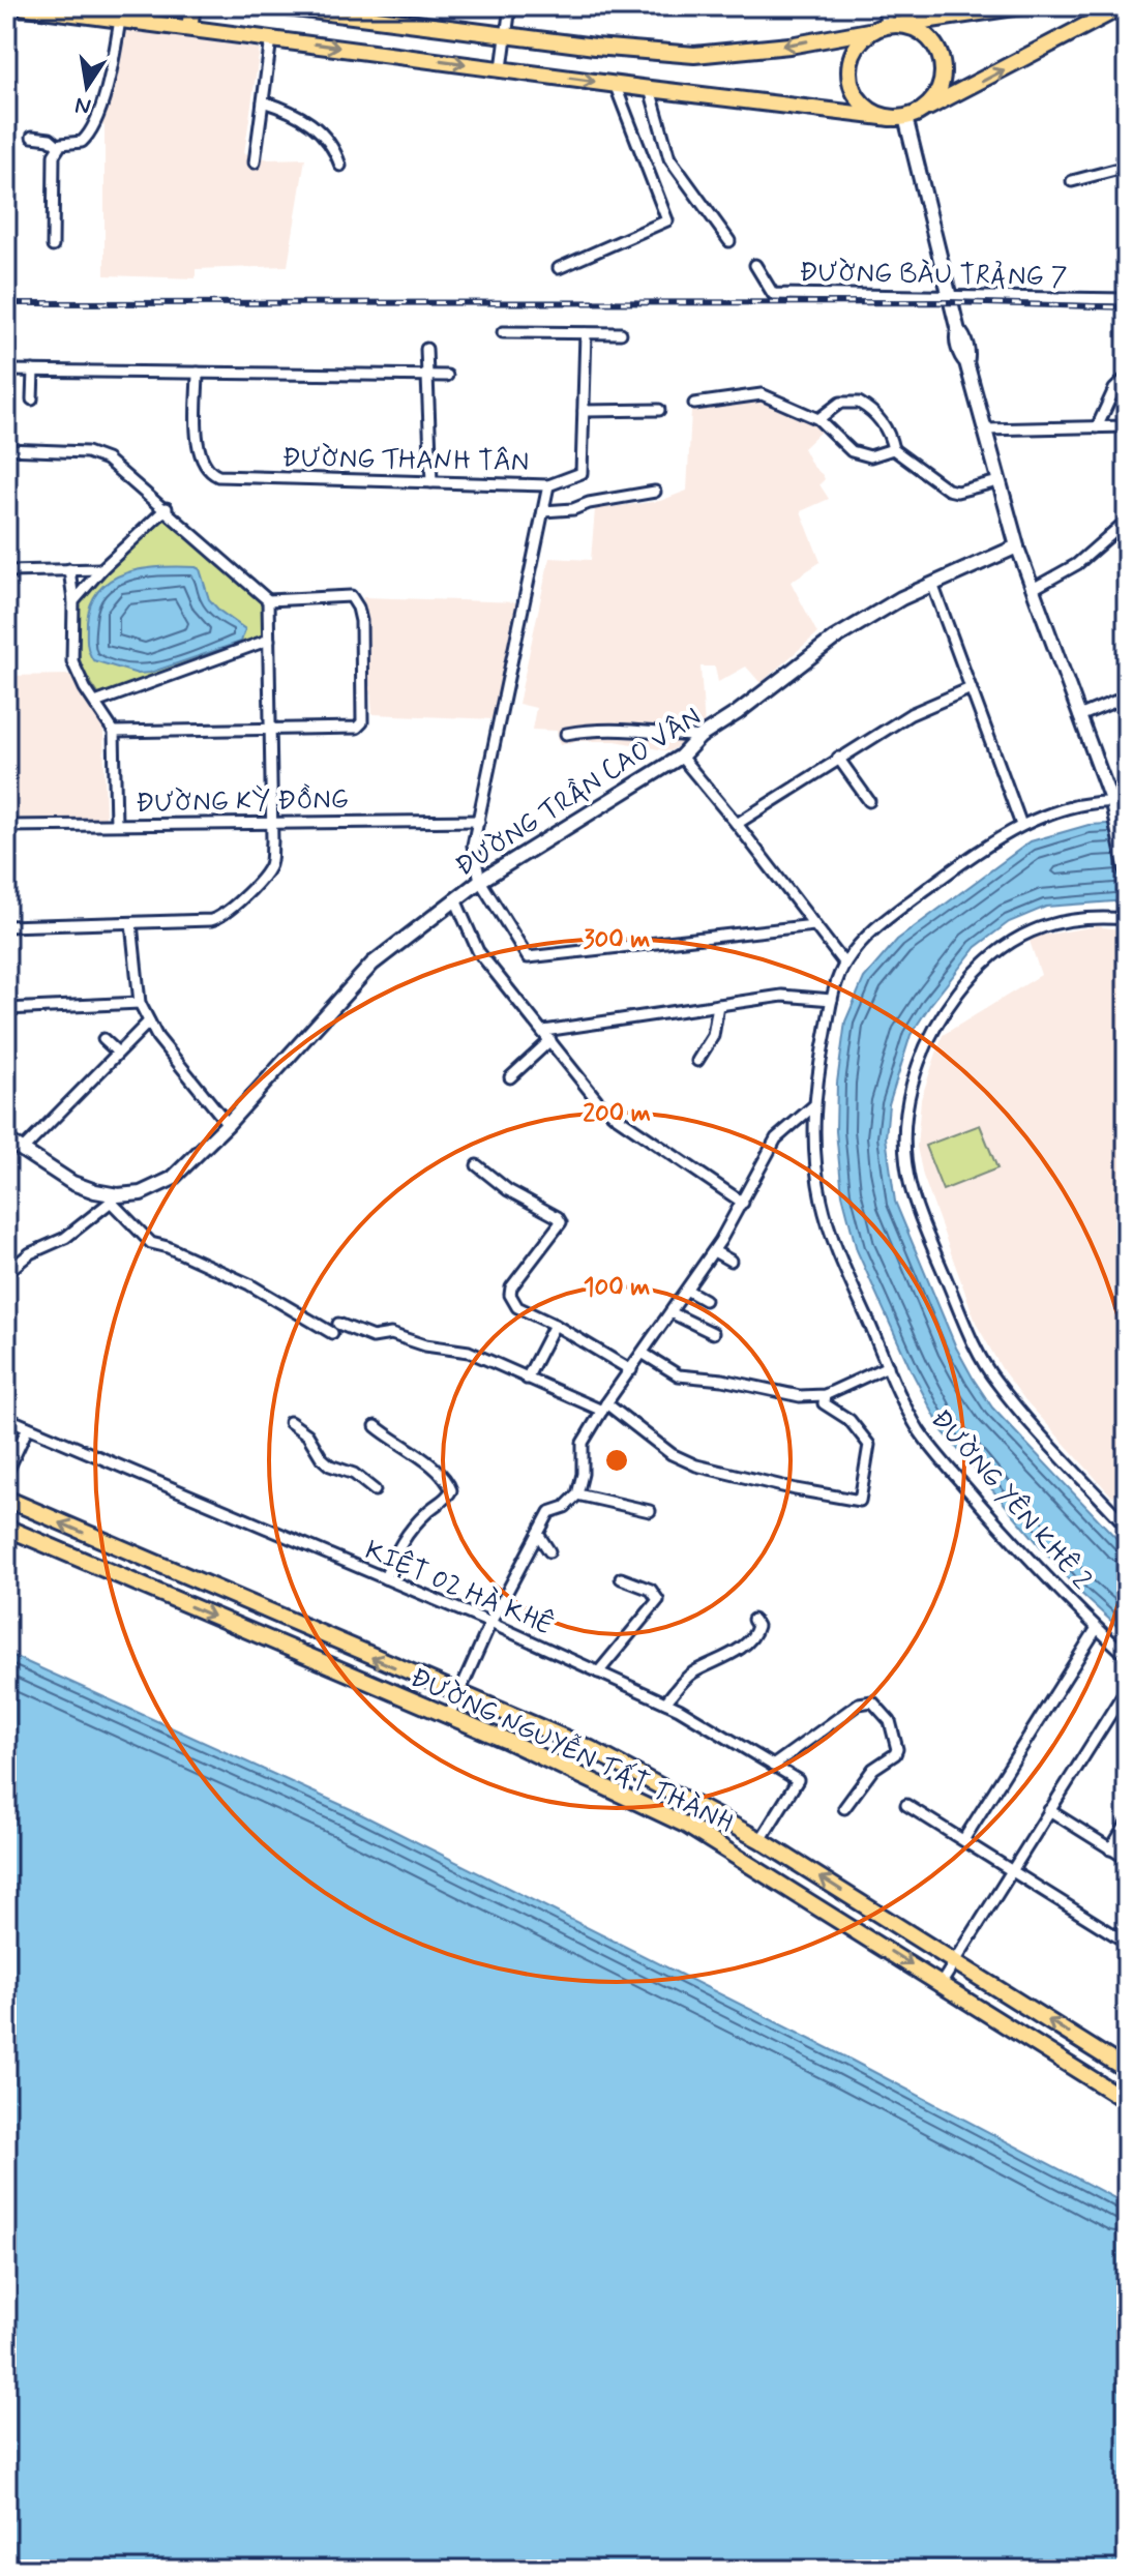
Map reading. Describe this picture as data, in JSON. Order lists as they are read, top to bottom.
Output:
{
  "streets": {
    "main road": ["ĐƯỜNG TRẦN CAO VÂN", "ĐƯỜNG NGUYỄN TẤT THÀNH"],
    "street": [
      "ĐƯỜNG BÀU TRẢNG 7",
      "ĐƯỜNG THANH TÂN",
      "ĐƯỜNG KỲ ĐỒNG",
      "ĐƯỜNG YÊN KHÊ 2",
      "KIỆT 02 HÀ KHÊ"
    ]
  },
  "crossings": [
    ["ĐƯỜNG THANH TÂN", "ĐƯỜNG TRẦN CAO VÂN"],
    ["ĐƯỜNG THANH TÂN", "ĐƯỜNG KỲ ĐỒNG"],
    ["KIỆT 02 HÀ KHÊ", "ĐƯỜNG NGUYỄN TẤT THÀNH"]
  ],
  "north": "bottom",
  "rings": ["300 m", "200 m", "100 m"]
}
